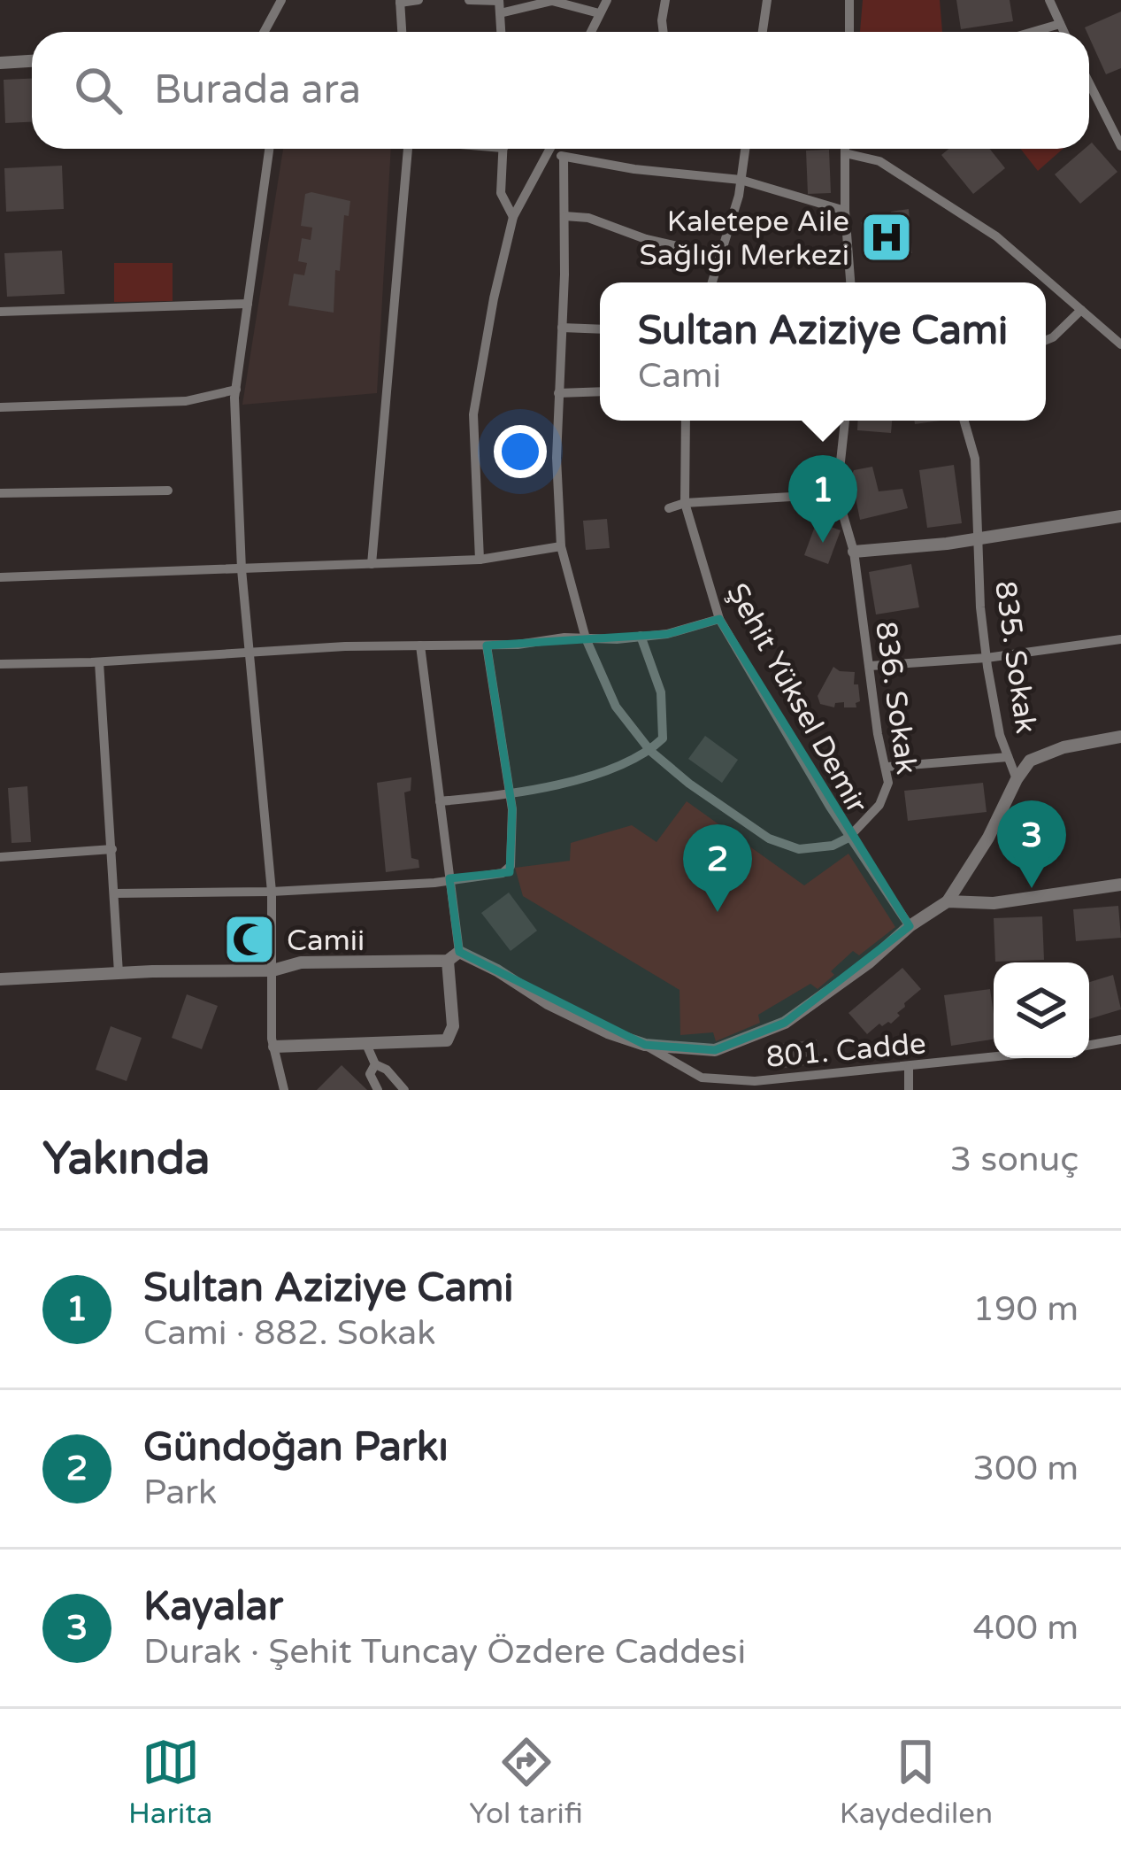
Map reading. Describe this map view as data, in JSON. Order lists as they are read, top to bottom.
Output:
{
  "streets": {
    "street": [
      "835. Sokak",
      "Şehit Yüksel Demir",
      "836. Sokak",
      "801. Cadde"
    ]
  },
  "crossings": [
    ["Şehit Yüksel Demir", "836. Sokak"]
  ],
  "places": {
    "hospital": ["Kaletepe Aile Sağlığı Merkezi"],
    "mosque": ["Camii"]
  },
  "page": {
    "search": "Burada ara",
    "popup": ["Sultan Aziziye Cami", "Cami"],
    "pins": ["1", "3", "2"],
    "heading": ["Yakında", "3 sonuç"],
    "list": [
      {
        "mark": "1",
        "name": "Sultan Aziziye Cami",
        "note": "Cami · 882. Sokak",
        "value": "190 m"
      },
      {
        "mark": "2",
        "name": "Gündoğan Parkı",
        "note": "Park",
        "value": "300 m"
      },
      {
        "mark": "3",
        "name": "Kayalar",
        "note": "Durak · Şehit Tuncay Özdere Caddesi",
        "value": "400 m"
      }
    ],
    "nav": ["Harita", "Yol tarifi", "Kaydedilen"]
  }
}
